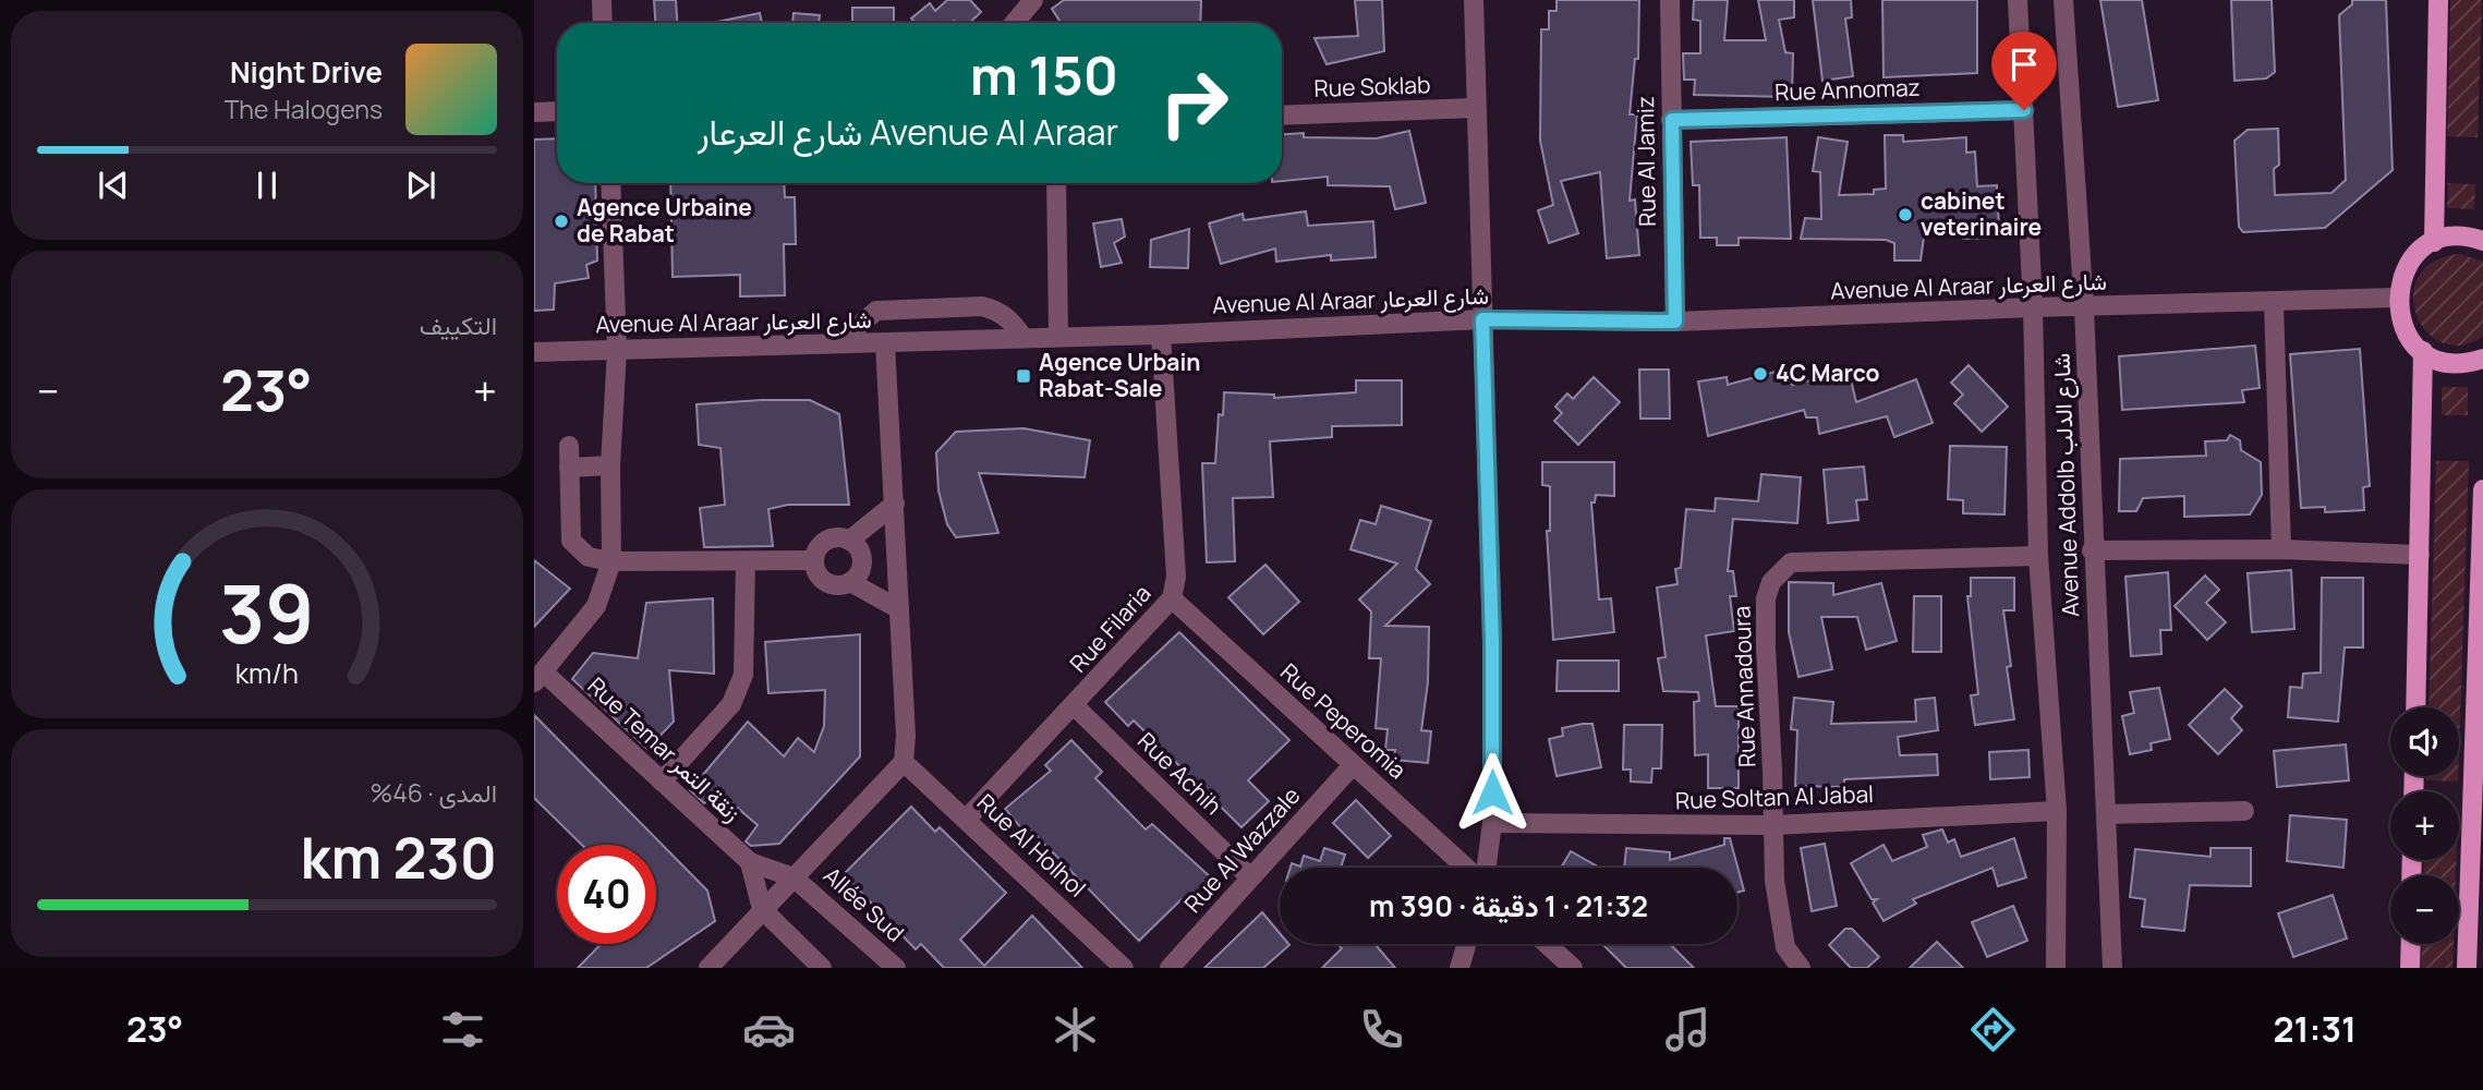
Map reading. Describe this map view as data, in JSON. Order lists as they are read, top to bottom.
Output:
{
  "streets": {
    "street": [
      "Rue Soklab",
      "Rue Annomaz",
      "Rue Al Jamiz",
      "Avenue Al Araar شارع العرعار",
      "Avenue Addolb شارع الدلب",
      "Rue Filaria",
      "Rue Annadoura",
      "Rue Peperomia",
      "Rue Temar زنقة التمر",
      "Rue Achih",
      "Rue Soltan Al Jabal",
      "Rue Al Holhol",
      "Rue Al Wazzale",
      "Allée Sud"
    ]
  },
  "crossings": [
    ["Rue Annomaz", "Rue Al Jamiz"],
    ["Rue Annomaz", "Avenue Addolb شارع الدلب"],
    ["Rue Al Jamiz", "Avenue Al Araar شارع العرعار"],
    ["Avenue Al Araar شارع العرعار", "Avenue Addolb شارع الدلب"],
    ["Avenue Al Araar شارع العرعار", "Rue Filaria"],
    ["Avenue Addolb شارع الدلب", "Rue Annadoura"],
    ["Avenue Addolb شارع الدلب", "Rue Soltan Al Jabal"],
    ["Rue Filaria", "Rue Peperomia"],
    ["Rue Filaria", "Rue Achih"],
    ["Rue Filaria", "Rue Al Holhol"],
    ["Rue Annadoura", "Rue Soltan Al Jabal"],
    ["Rue Peperomia", "Rue Al Wazzale"],
    ["Rue Temar زنقة التمر", "Allée Sud"],
    ["Rue Achih", "Rue Al Wazzale"]
  ],
  "places": {
    "other": ["cabinet veterinaire", "Agence Urbaine de Rabat", "4C Marco"],
    "transit": ["Agence Urbain Rabat-Sale"]
  },
  "page": {
    "turn": ["150 m", "Avenue Al Araar شارع العرعار"],
    "song": ["Night Drive", "The Halogens"],
    "tile": [
      "التكييف",
      ["المدى · 46%", "230 km"]
    ],
    "heat": ["−", "23°", "+"],
    "map_buttons": ["+", "−"],
    "limit": "40",
    "trip": "21:32 · 1 دقيقة · 390 m",
    "tabs": ["21:31", "23°"],
    "gauge": ["39", "km/h"]
  }
}
